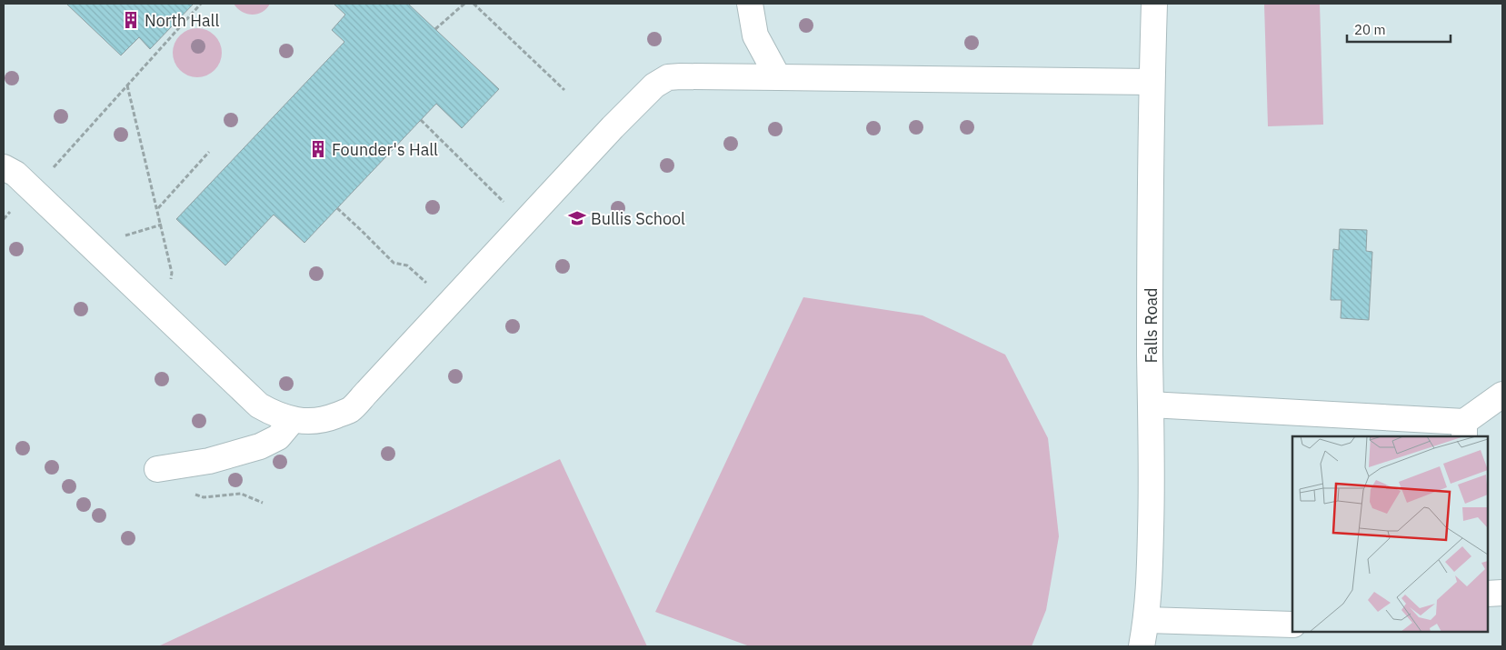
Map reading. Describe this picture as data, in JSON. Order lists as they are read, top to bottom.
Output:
{
  "streets": {
    "main road": ["Falls Road"]
  },
  "places": {
    "building": ["North Hall", "Founder's Hall"],
    "school or university": ["Bullis School"]
  },
  "scale_bar": "20 m"
}
